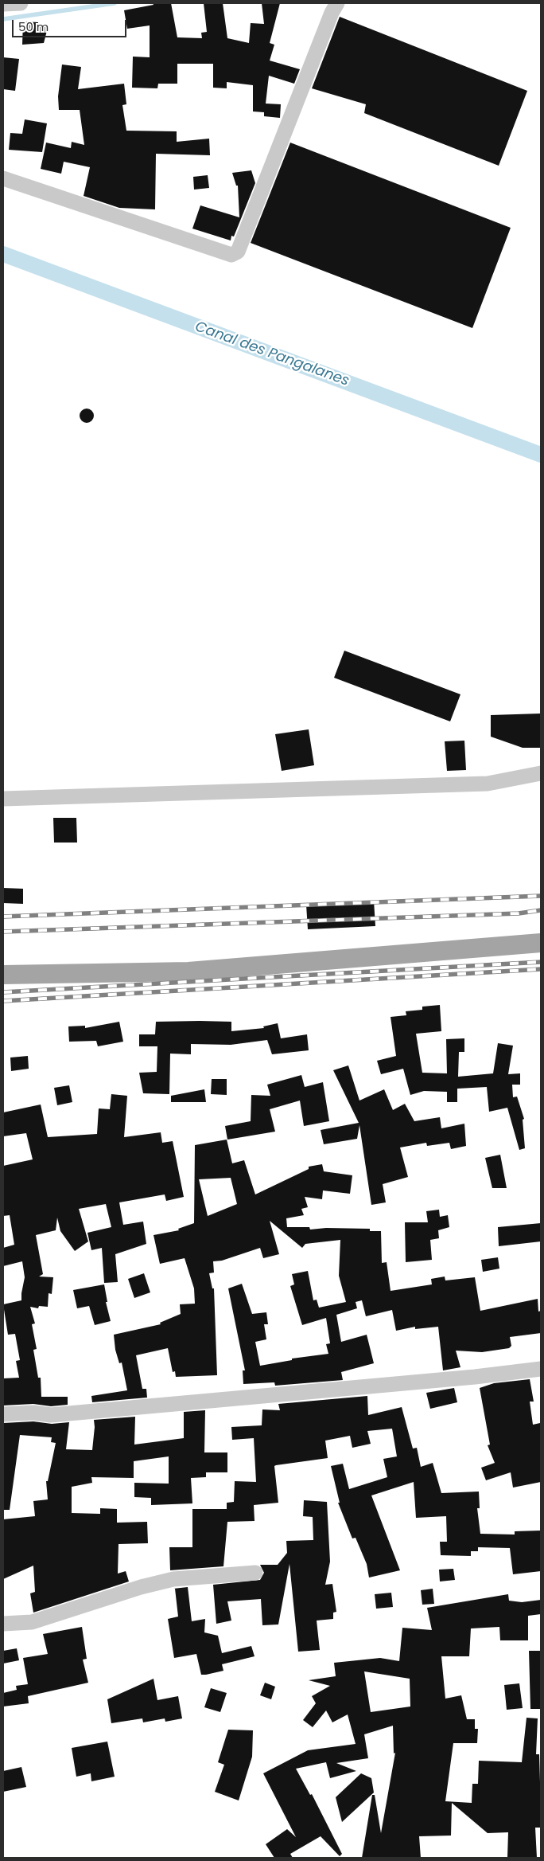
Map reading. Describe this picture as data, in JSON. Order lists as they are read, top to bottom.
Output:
{
  "water": ["Canal des Pangalanes"],
  "scale_bar": "50 m"
}
